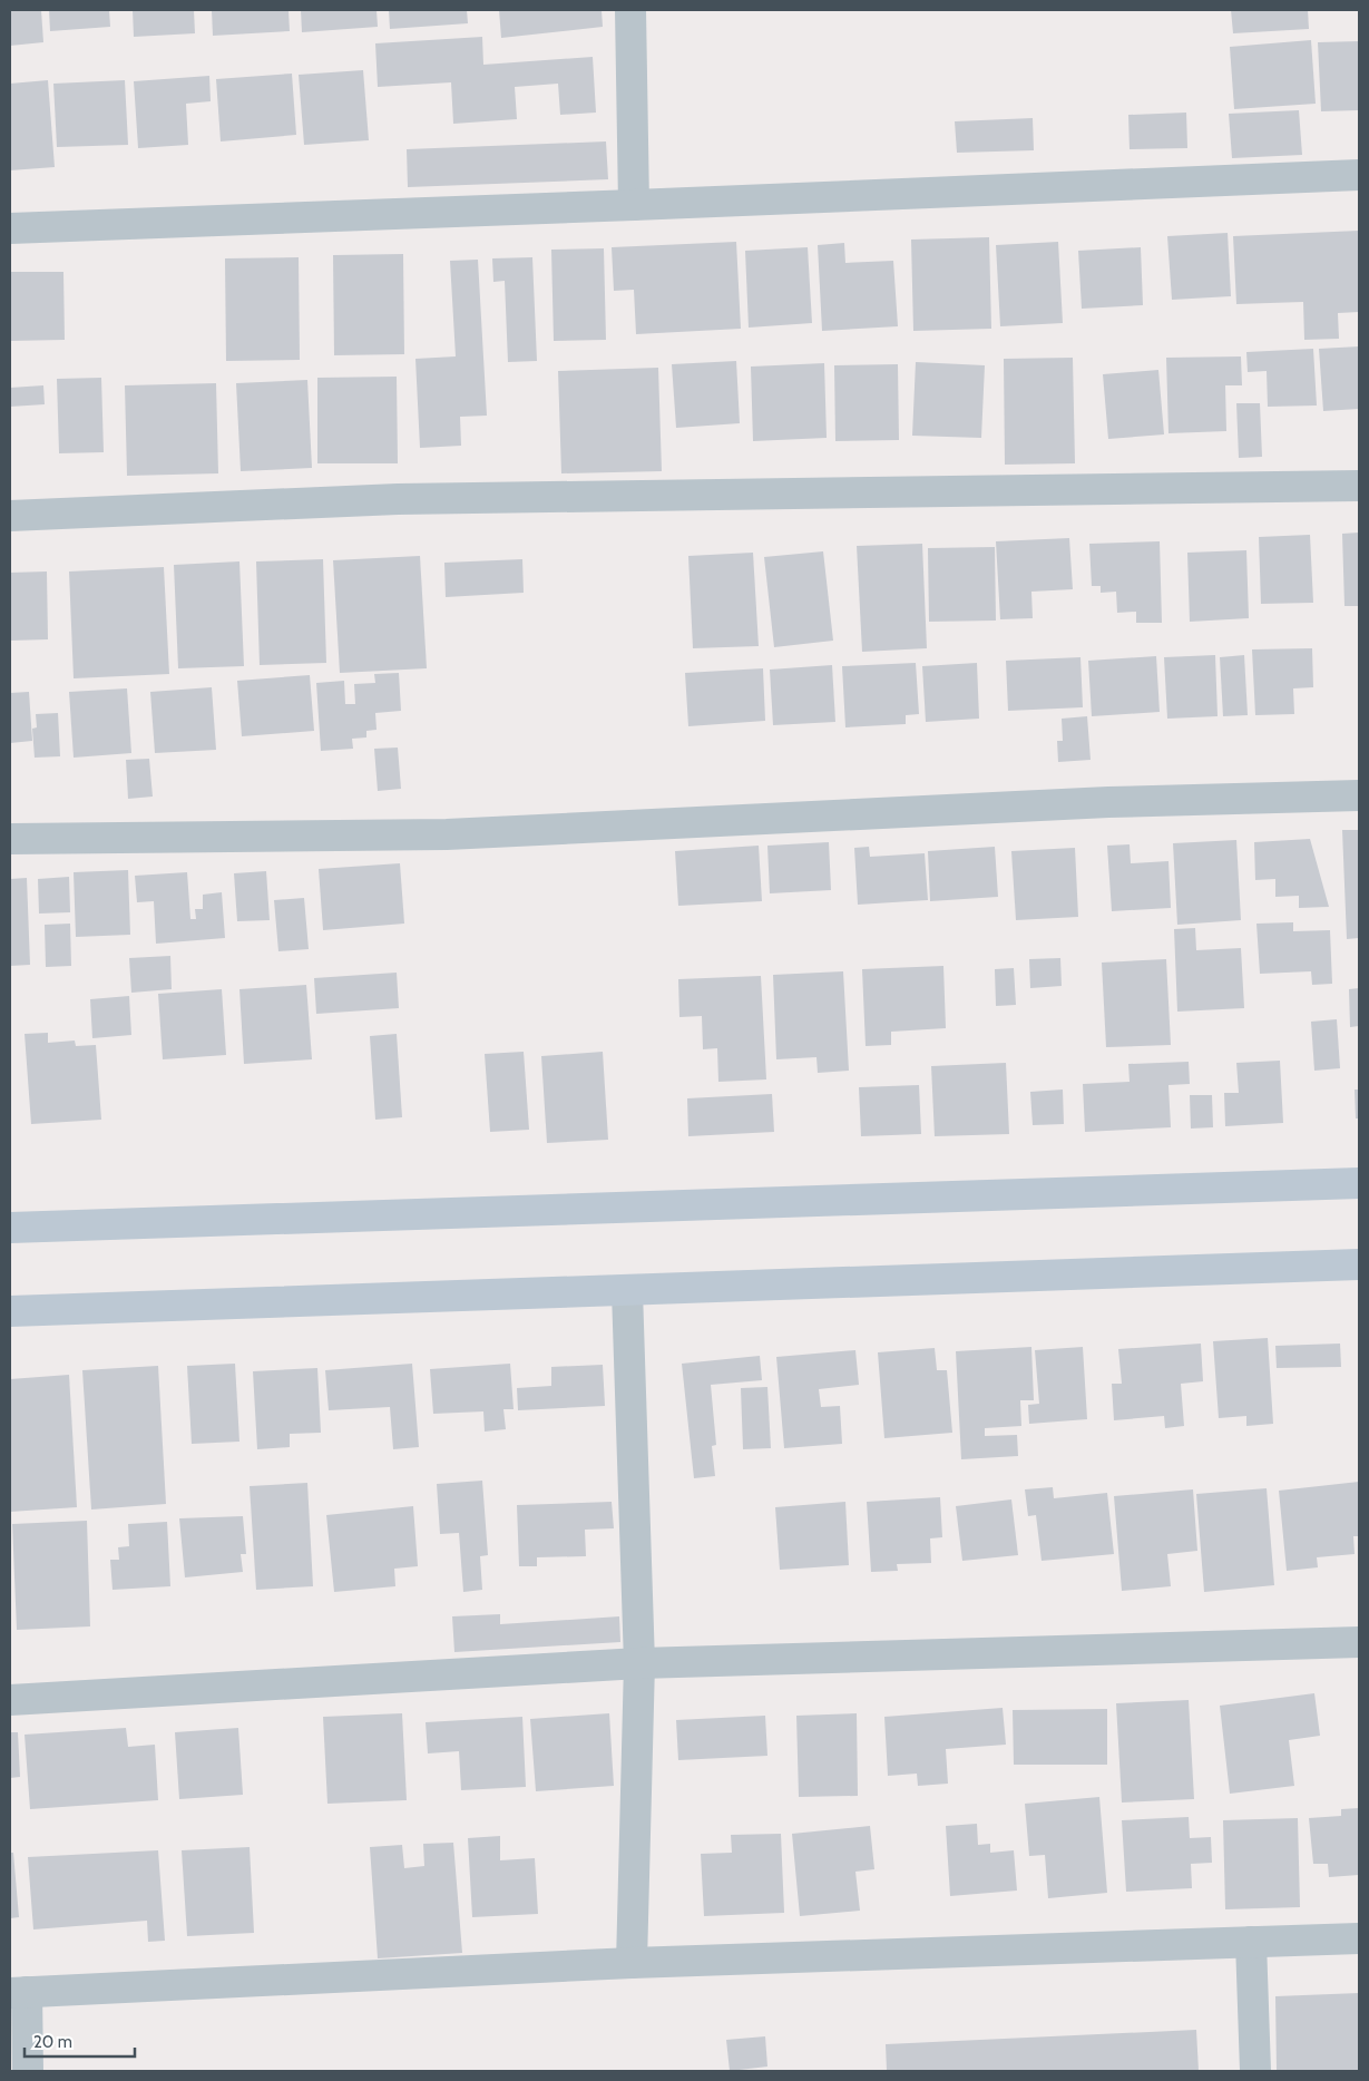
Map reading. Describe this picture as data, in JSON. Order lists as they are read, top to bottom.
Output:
{
  "scale_bar": "20 m"
}
